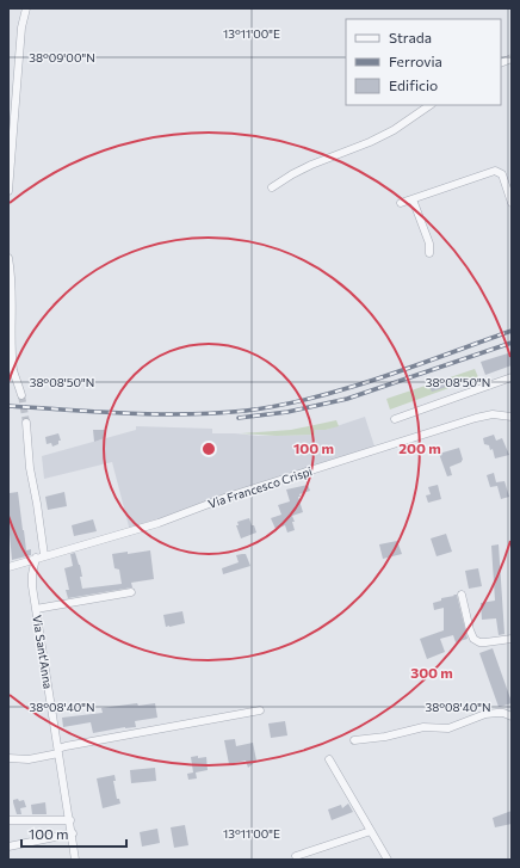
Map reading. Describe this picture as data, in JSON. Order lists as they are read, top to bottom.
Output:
{
  "streets": {
    "street": ["Via Francesco Crispi", "Via Sant'Anna"]
  },
  "crossings": [
    ["Via Francesco Crispi", "Via Sant'Anna"]
  ],
  "legend": ["Strada", "Ferrovia", "Edificio"],
  "scale_bar": "100 m",
  "coordinates": [
    "13°11'00\"E",
    "38°09'00\"N",
    "38°08'50\"N",
    "38°08'40\"N"
  ],
  "rings": ["100 m", "200 m", "300 m"]
}
